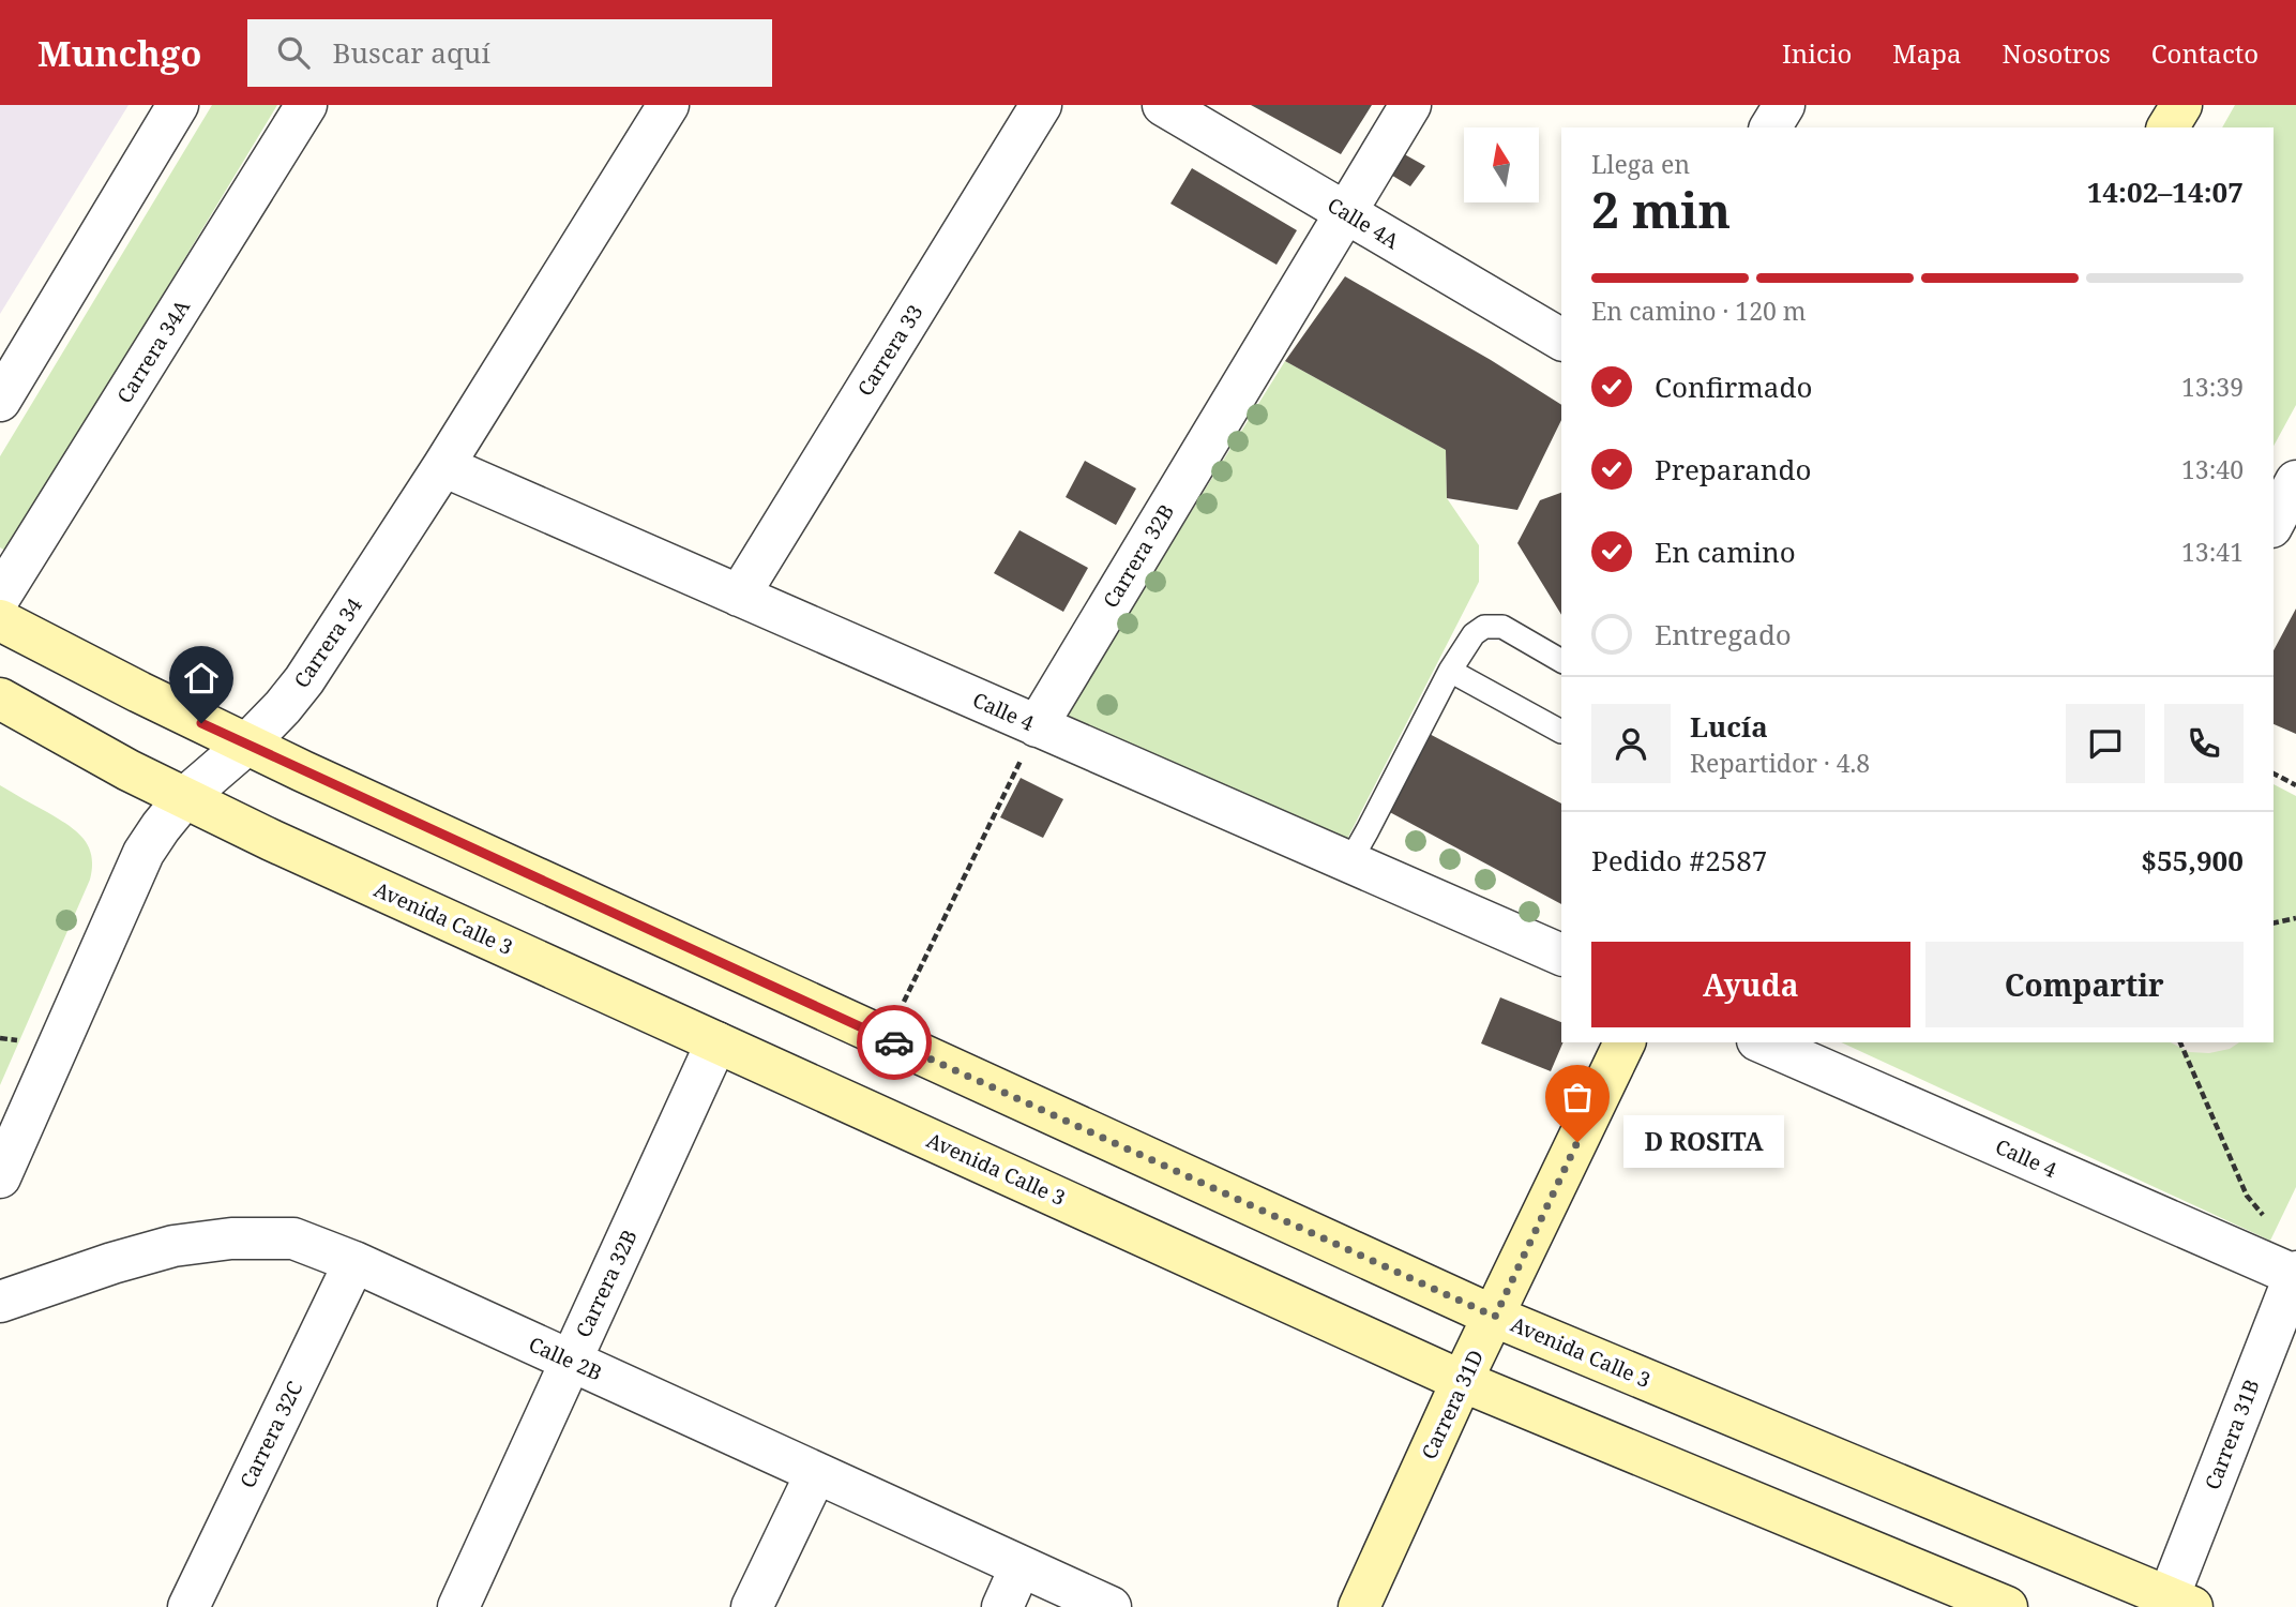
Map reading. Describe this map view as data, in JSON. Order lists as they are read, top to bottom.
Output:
{
  "streets": {
    "main road": ["Avenida Calle 3", "Carrera 31D"],
    "street": [
      "Calle 4A",
      "Carrera 33",
      "Carrera 34A",
      "Carrera 32B",
      "Carrera 34",
      "Calle 4",
      "Calle 2B",
      "Carrera 32C",
      "Carrera 31B"
    ]
  },
  "crossings": [
    ["Calle 4A", "Carrera 32B"],
    ["Carrera 33", "Calle 4"],
    ["Carrera 32B", "Calle 4"],
    ["Carrera 32B", "Avenida Calle 3"],
    ["Carrera 32B", "Calle 2B"],
    ["Carrera 34", "Calle 4"],
    ["Carrera 34", "Avenida Calle 3"],
    ["Calle 4", "Carrera 31B"],
    ["Avenida Calle 3", "Carrera 31D"],
    ["Avenida Calle 3", "Carrera 31B"],
    ["Calle 2B", "Carrera 32C"]
  ],
  "places": ["D ROSITA"],
  "north": "top",
  "page": {
    "header": "Munchgo",
    "search": "Buscar aquí",
    "nav": [
      "Inicio",
      "Mapa",
      "Nosotros",
      "Contacto"
    ],
    "heading": ["2 min", "Llega en", "14:02–14:07"],
    "panel": [
      "Lucía",
      "Repartidor · 4.8",
      "Pedido #2587",
      "$55,900"
    ],
    "bar": "En camino · 120 m",
    "list": [
      ["Confirmado", "13:39"],
      ["Preparando", "13:40"],
      ["En camino", "13:41"],
      "Entregado"
    ],
    "buttons": ["Ayuda", "Compartir"],
    "bubble": "D ROSITA"
  }
}
